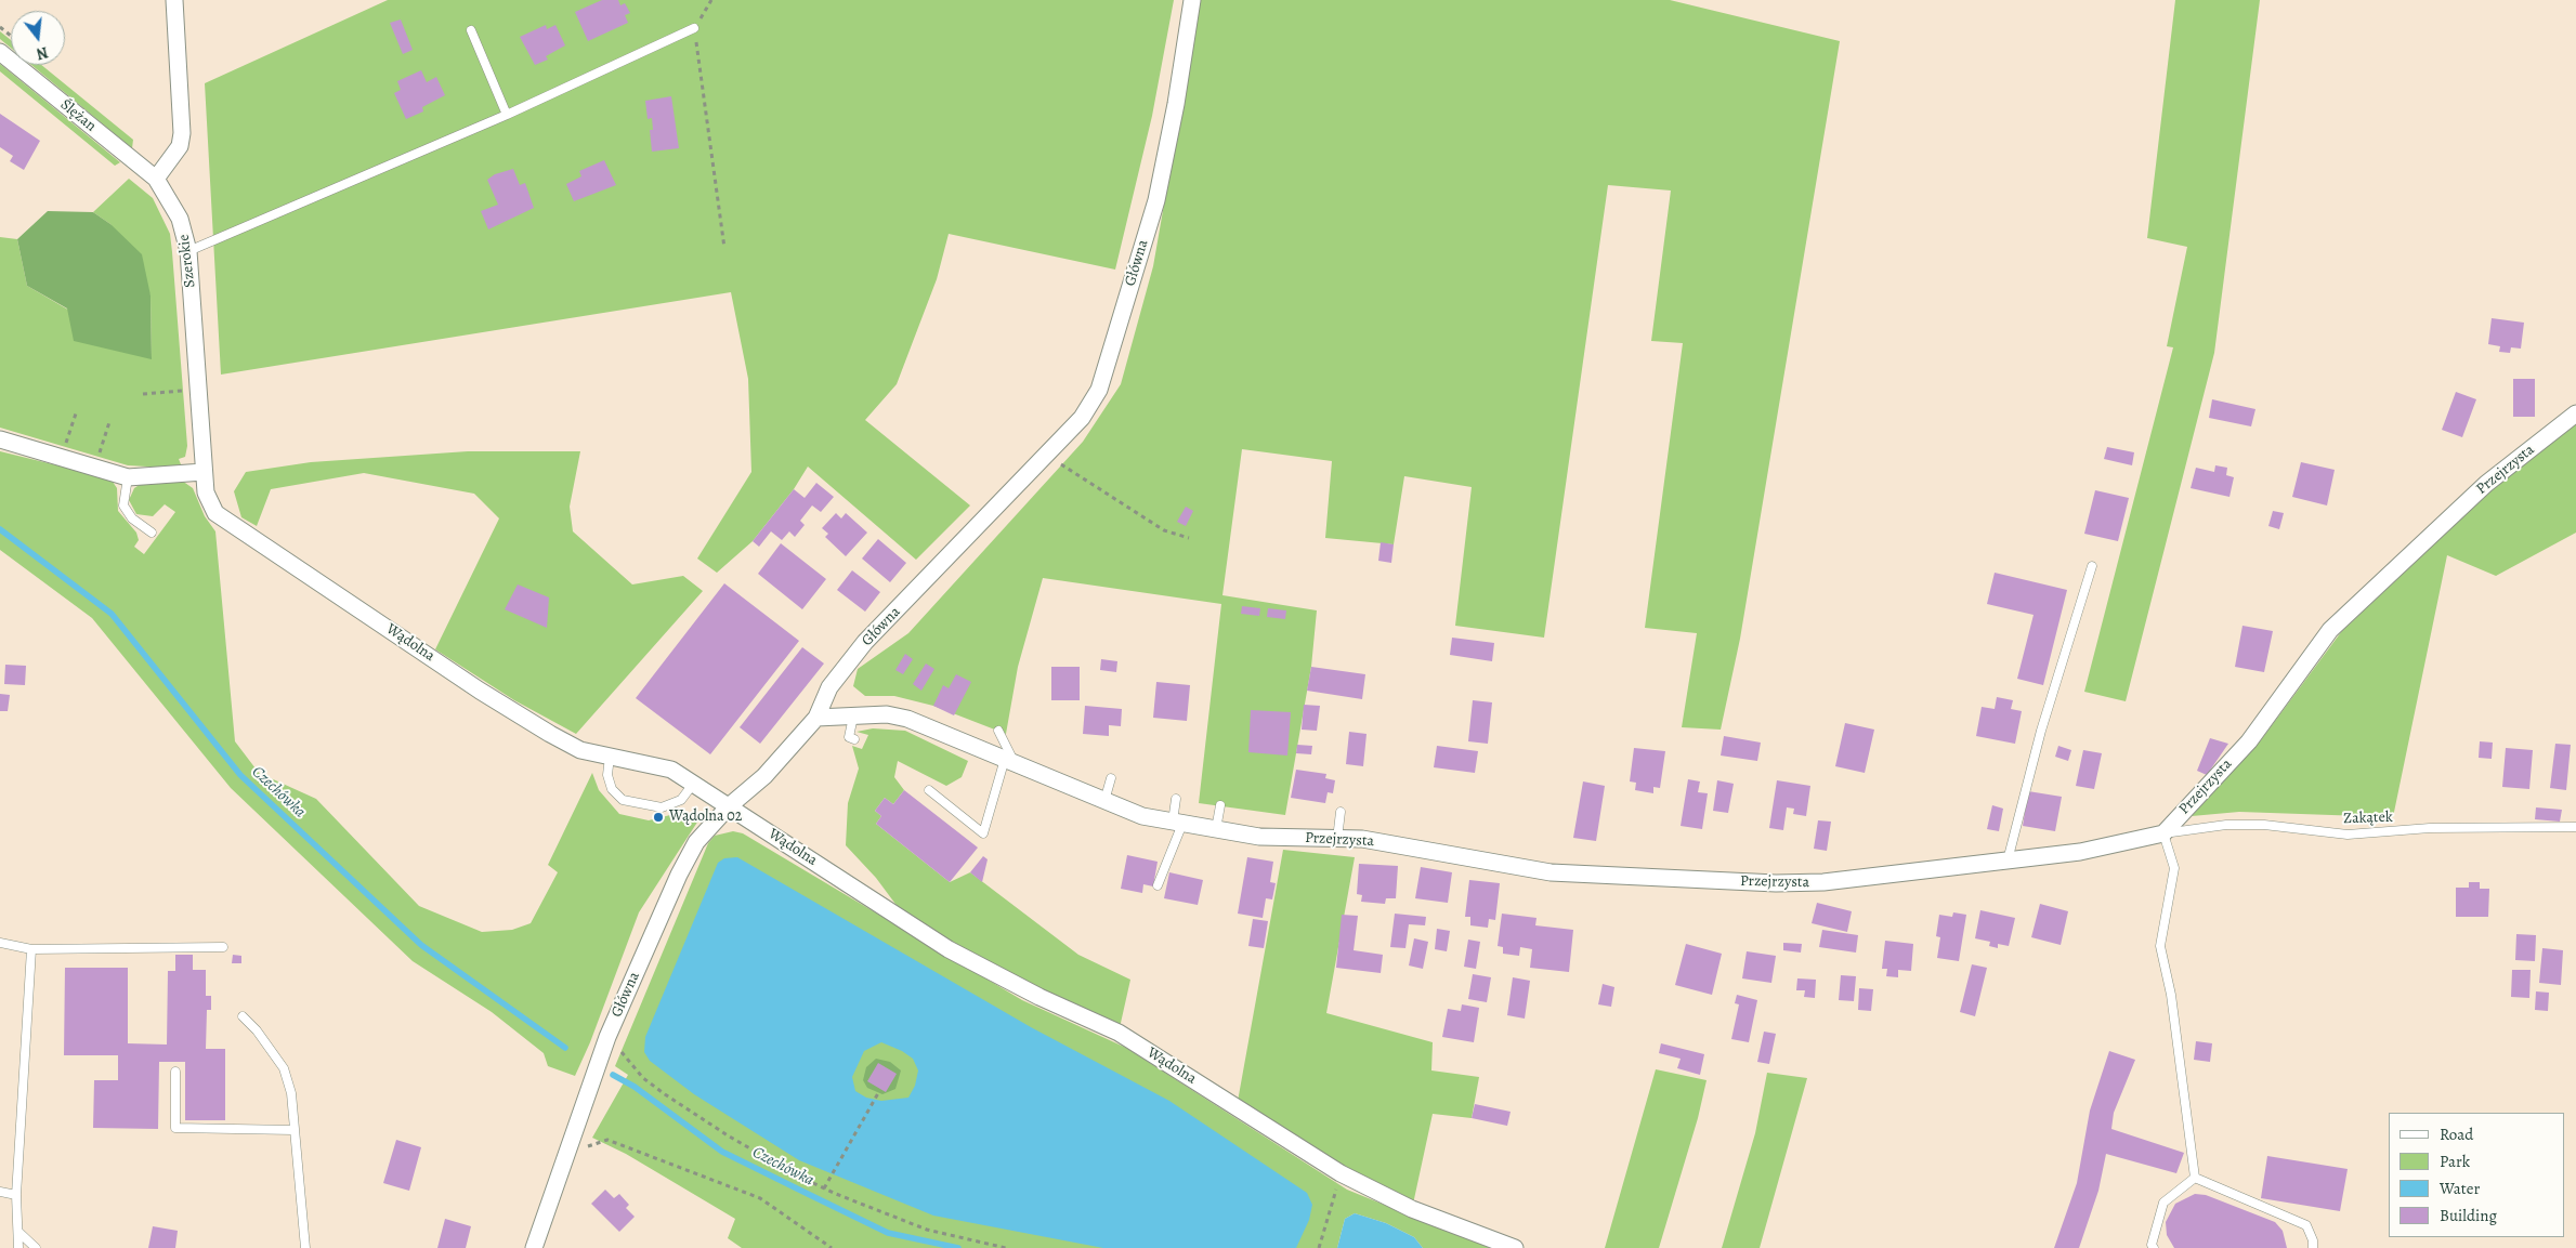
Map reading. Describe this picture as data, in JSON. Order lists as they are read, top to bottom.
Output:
{
  "streets": {
    "street": [
      "Ślężan",
      "Szerokie",
      "Główna",
      "Przejrzysta",
      "Wądolna"
    ],
    "lane": ["Zakątek"]
  },
  "crossings": [
    ["Ślężan", "Szerokie"],
    ["Szerokie", "Wądolna"],
    ["Główna", "Przejrzysta"],
    ["Główna", "Wądolna"],
    ["Przejrzysta", "Zakątek"]
  ],
  "water": ["Czechówka"],
  "places": ["Wądolna 02"],
  "legend": [
    "Road",
    "Park",
    "Water",
    "Building"
  ],
  "north": "bottom"
}
